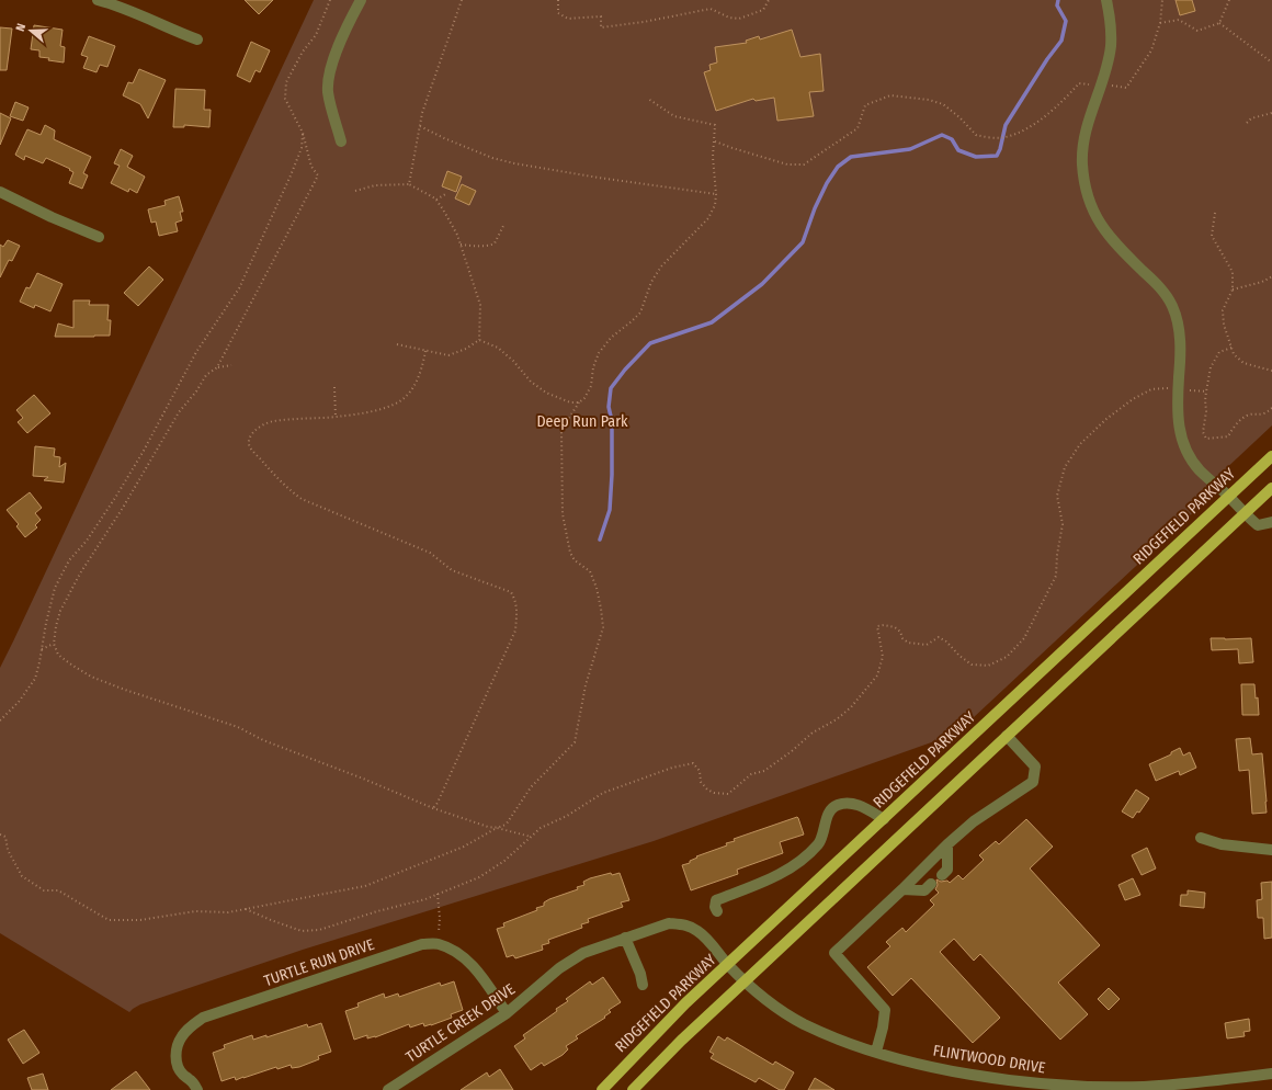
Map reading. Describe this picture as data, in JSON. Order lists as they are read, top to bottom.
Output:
{
  "streets": {
    "main road": ["RIDGEFIELD PARKWAY"],
    "street": ["TURTLE RUN DRIVE", "TURTLE CREEK DRIVE", "FLINTWOOD DRIVE"]
  },
  "crossings": [
    ["RIDGEFIELD PARKWAY", "TURTLE CREEK DRIVE"],
    ["RIDGEFIELD PARKWAY", "FLINTWOOD DRIVE"],
    ["TURTLE CREEK DRIVE", "FLINTWOOD DRIVE"]
  ],
  "parks": ["Deep Run Park"],
  "north": "left"
}
